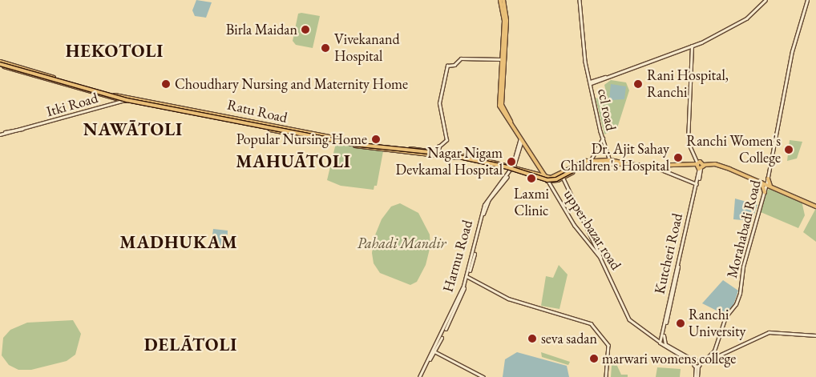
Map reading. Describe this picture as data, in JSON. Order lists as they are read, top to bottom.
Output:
{
  "streets": {
    "main road": [
      "Ratu Road",
      "Morahabadi Road",
      "upper bazar road",
      "Kutcheri Road",
      "Harmu Road"
    ],
    "street": ["Itki Road", "ccl road"]
  },
  "crossings": [
    ["Itki Road", "Ratu Road"],
    ["Ratu Road", "Harmu Road"],
    ["upper bazar road", "Kutcheri Road"]
  ],
  "districts": [
    "HEKOTOLI",
    "NAWĀTOLI",
    "MAHUĀTOLI",
    "MADHUKAM",
    "DELĀTOLI"
  ],
  "parks": ["Pahadi Mandir"],
  "places": [
    "Birla Maidan",
    "Vivekanand Hospital",
    "Choudhary Nursing and Maternity Home",
    "Rani Hospital, Ranchi",
    "Popular Nursing Home",
    "Ranchi Women's College",
    "Dr. Ajit Sahay Children's Hospital",
    "Nagar Nigam Devkamal Hospital",
    "Laxmi Clinic",
    "Ranchi University",
    "seva sadan",
    "marwari womens college"
  ]
}
